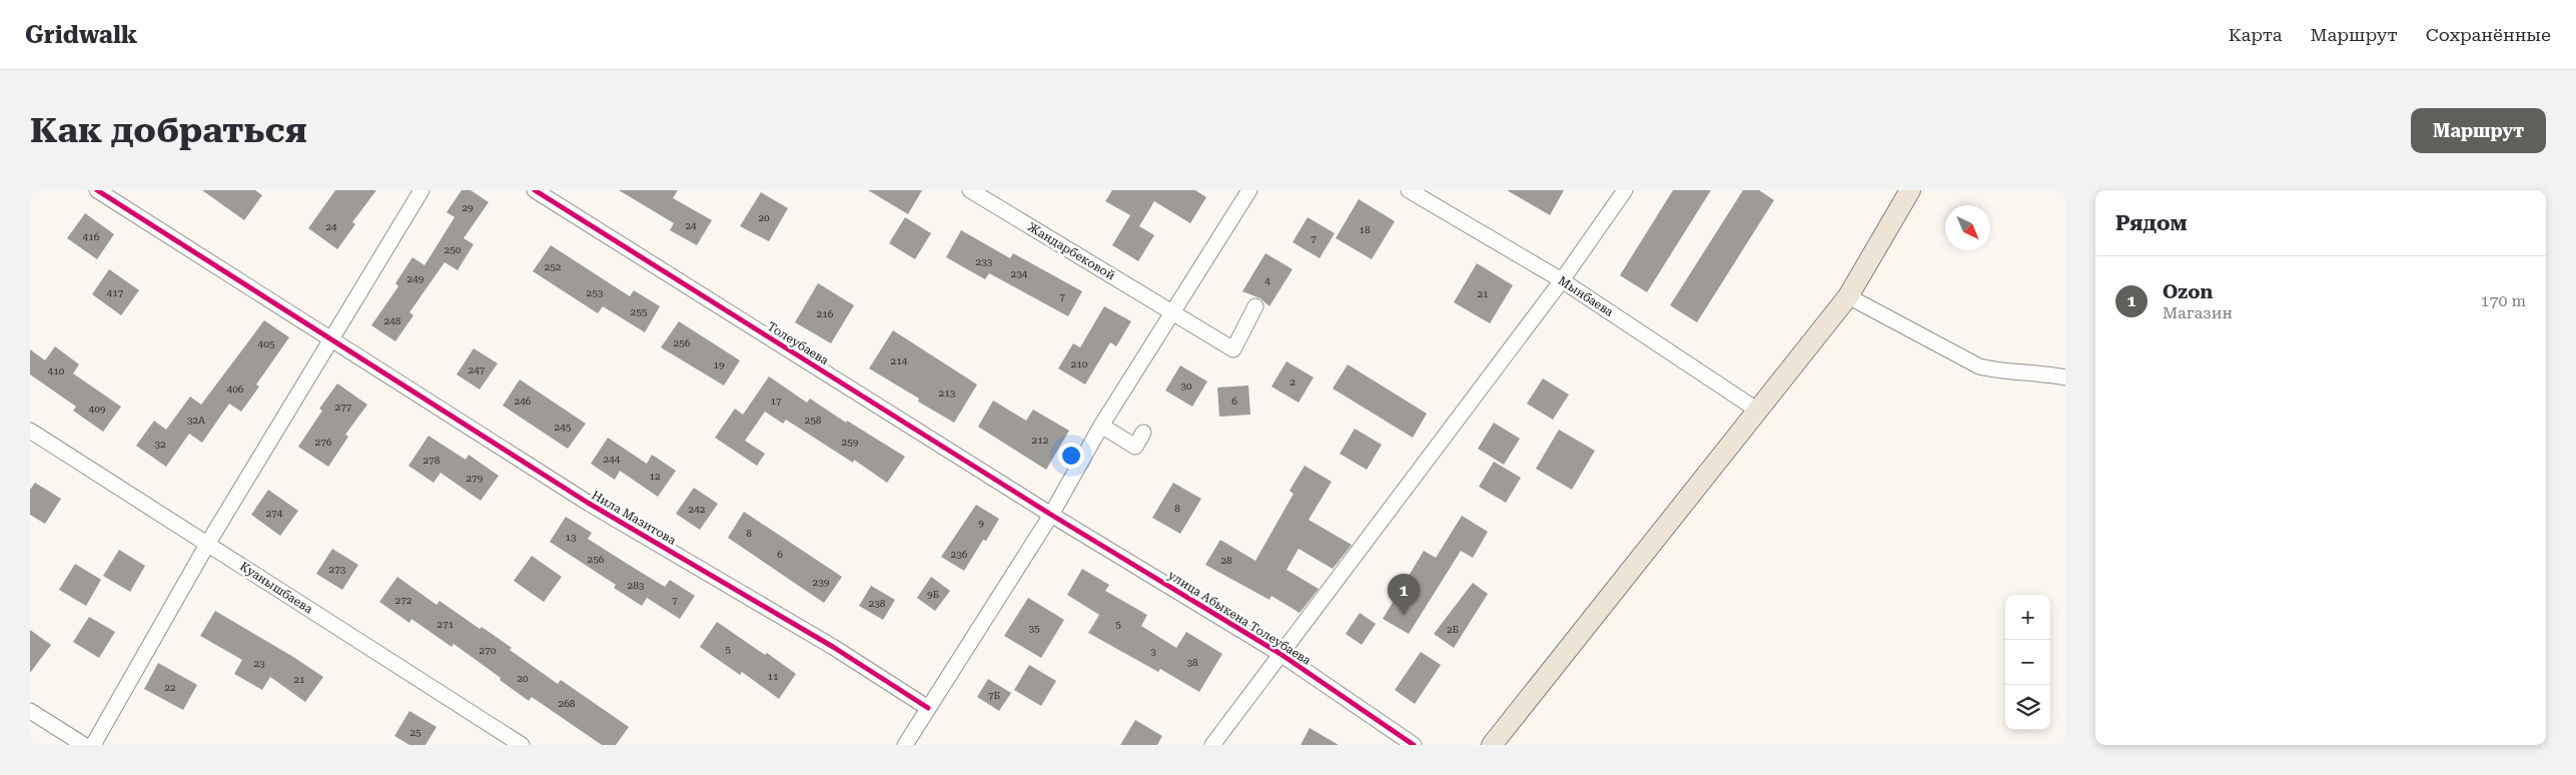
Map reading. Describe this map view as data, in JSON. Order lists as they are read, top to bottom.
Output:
{
  "streets": {
    "street": [
      "Жандарбековой",
      "Мынбаева",
      "Толеубаева",
      "Нила Мазитова",
      "Куанышбаева",
      "улица Абыкена Толеубаева"
    ]
  },
  "crossings": [
    ["Толеубаева", "улица Абыкена Толеубаева"]
  ],
  "house_numbers": [
    "29",
    "20",
    "24",
    "24",
    "18",
    "416",
    "7",
    "250",
    "233",
    "252",
    "234",
    "249",
    "4",
    "417",
    "253",
    "21",
    "7",
    "255",
    "216",
    "248",
    "256",
    "405",
    "214",
    "210",
    "19",
    "247",
    "410",
    "2",
    "30",
    "406",
    "213",
    "246",
    "17",
    "6",
    "277",
    "409",
    "32А",
    "258",
    "245",
    "212",
    "276",
    "259",
    "32",
    "244",
    "278",
    "12",
    "279",
    "8",
    "242",
    "274",
    "9",
    "8",
    "13",
    "6",
    "236",
    "256",
    "28",
    "273",
    "239",
    "283",
    "9Б",
    "272",
    "7",
    "238",
    "271",
    "5",
    "35",
    "2Б",
    "5",
    "270",
    "3",
    "38",
    "23",
    "11",
    "20",
    "21",
    "22",
    "7Б",
    "268",
    "25"
  ],
  "north": "bottom right",
  "page": {
    "header": "Gridwalk",
    "nav": ["Карта", "Маршрут", "Сохранённые"],
    "buttons": "Маршрут",
    "title": "Как добраться",
    "heading": "Рядом",
    "list": [
      {
        "mark": "1",
        "name": "Ozon",
        "note": "Магазин",
        "value": "170 m"
      }
    ],
    "pins": "1",
    "map_buttons": ["+", "−"]
  }
}
